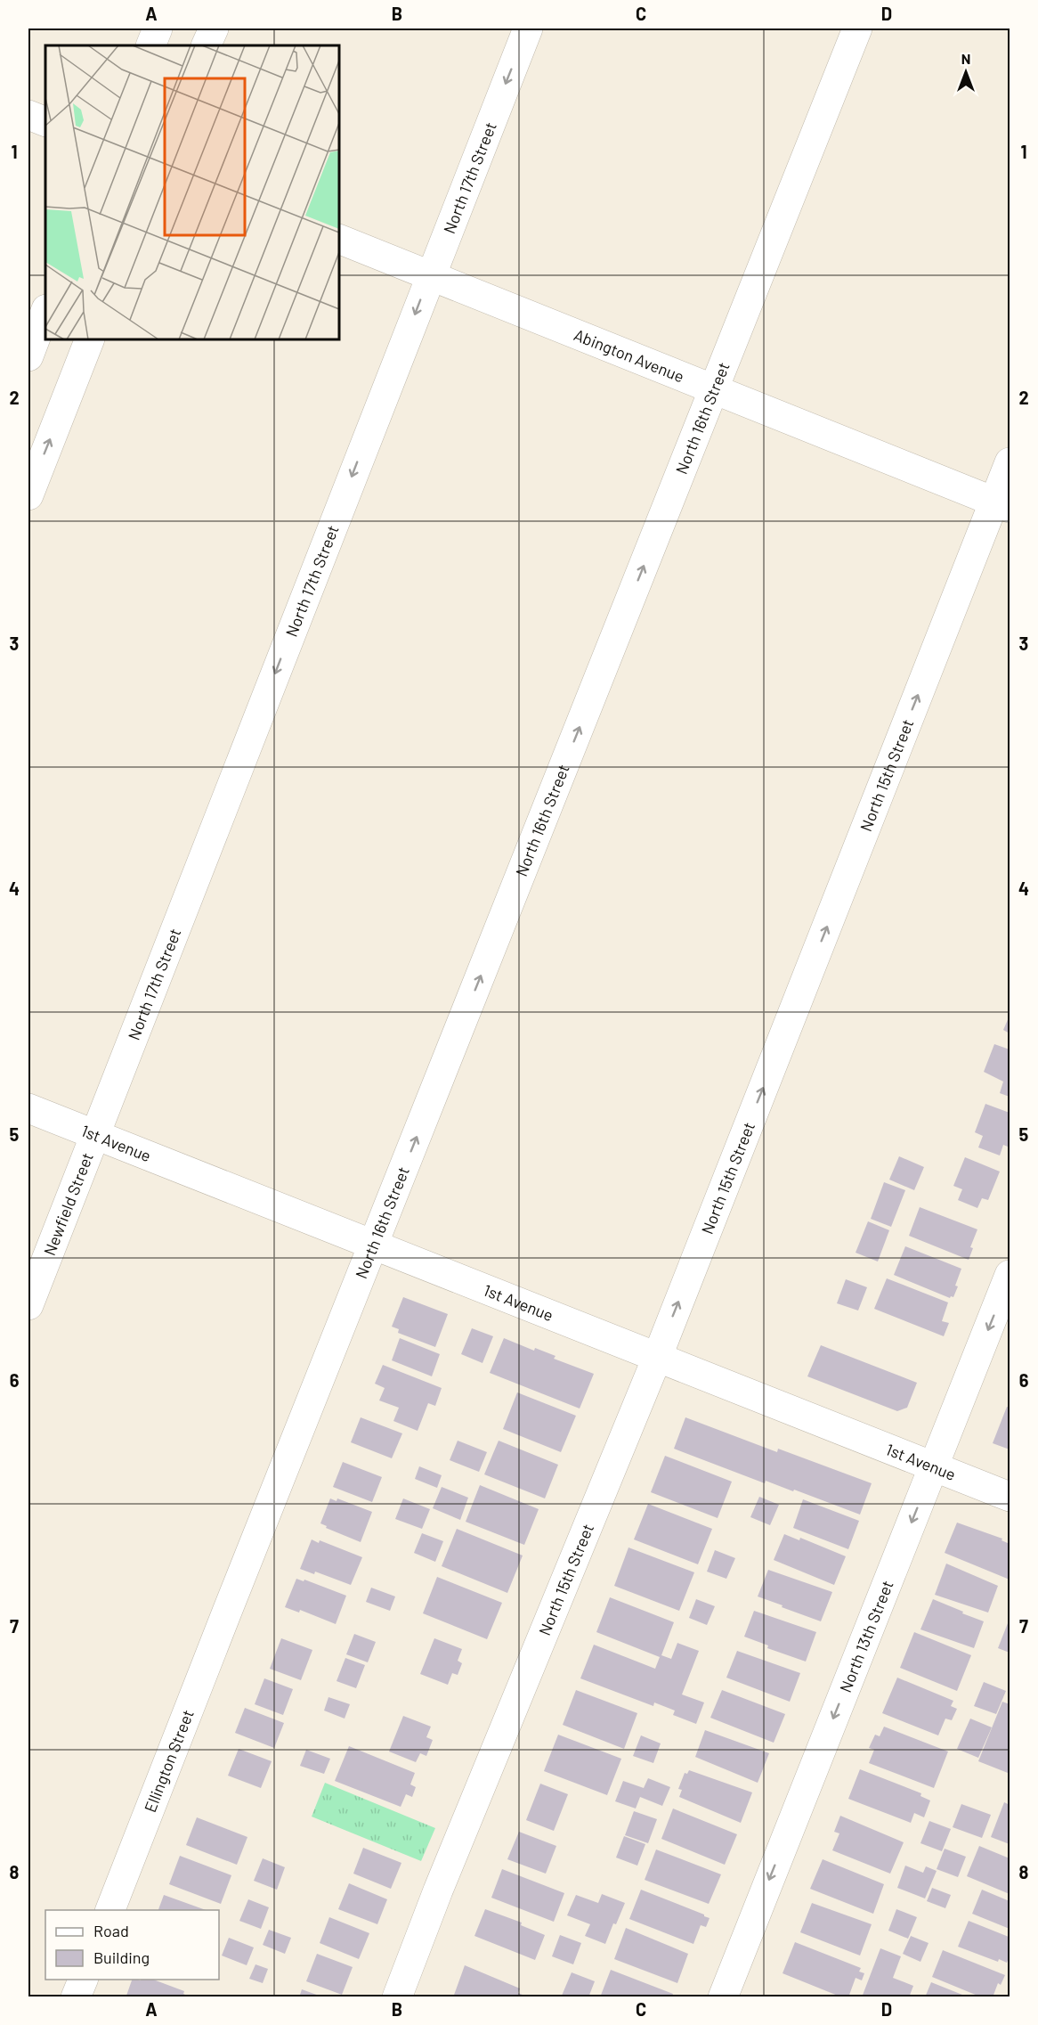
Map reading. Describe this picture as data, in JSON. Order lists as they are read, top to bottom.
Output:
{
  "streets": {
    "street": [
      "North 17th Street",
      "Abington Avenue",
      "North 16th Street",
      "North 15th Street",
      "1st Avenue",
      "Newfield Street",
      "North 13th Street",
      "Ellington Street"
    ]
  },
  "crossings": [
    ["North 17th Street", "Abington Avenue"],
    ["North 17th Street", "1st Avenue"],
    ["North 17th Street", "Newfield Street"],
    ["Abington Avenue", "North 16th Street"],
    ["Abington Avenue", "North 15th Street"],
    ["North 16th Street", "1st Avenue"],
    ["North 16th Street", "Ellington Street"],
    ["North 15th Street", "1st Avenue"],
    ["1st Avenue", "Newfield Street"],
    ["1st Avenue", "North 13th Street"]
  ],
  "one_way": [
    "North 17th Street",
    "North 16th Street",
    "North 15th Street",
    "North 13th Street"
  ],
  "legend": ["Road", "Building"],
  "north": "top",
  "grid": {
    "columns": [
      "A",
      "B",
      "C",
      "D"
    ],
    "rows": [
      "1",
      "2",
      "3",
      "4",
      "5",
      "6",
      "7",
      "8"
    ]
  }
}
